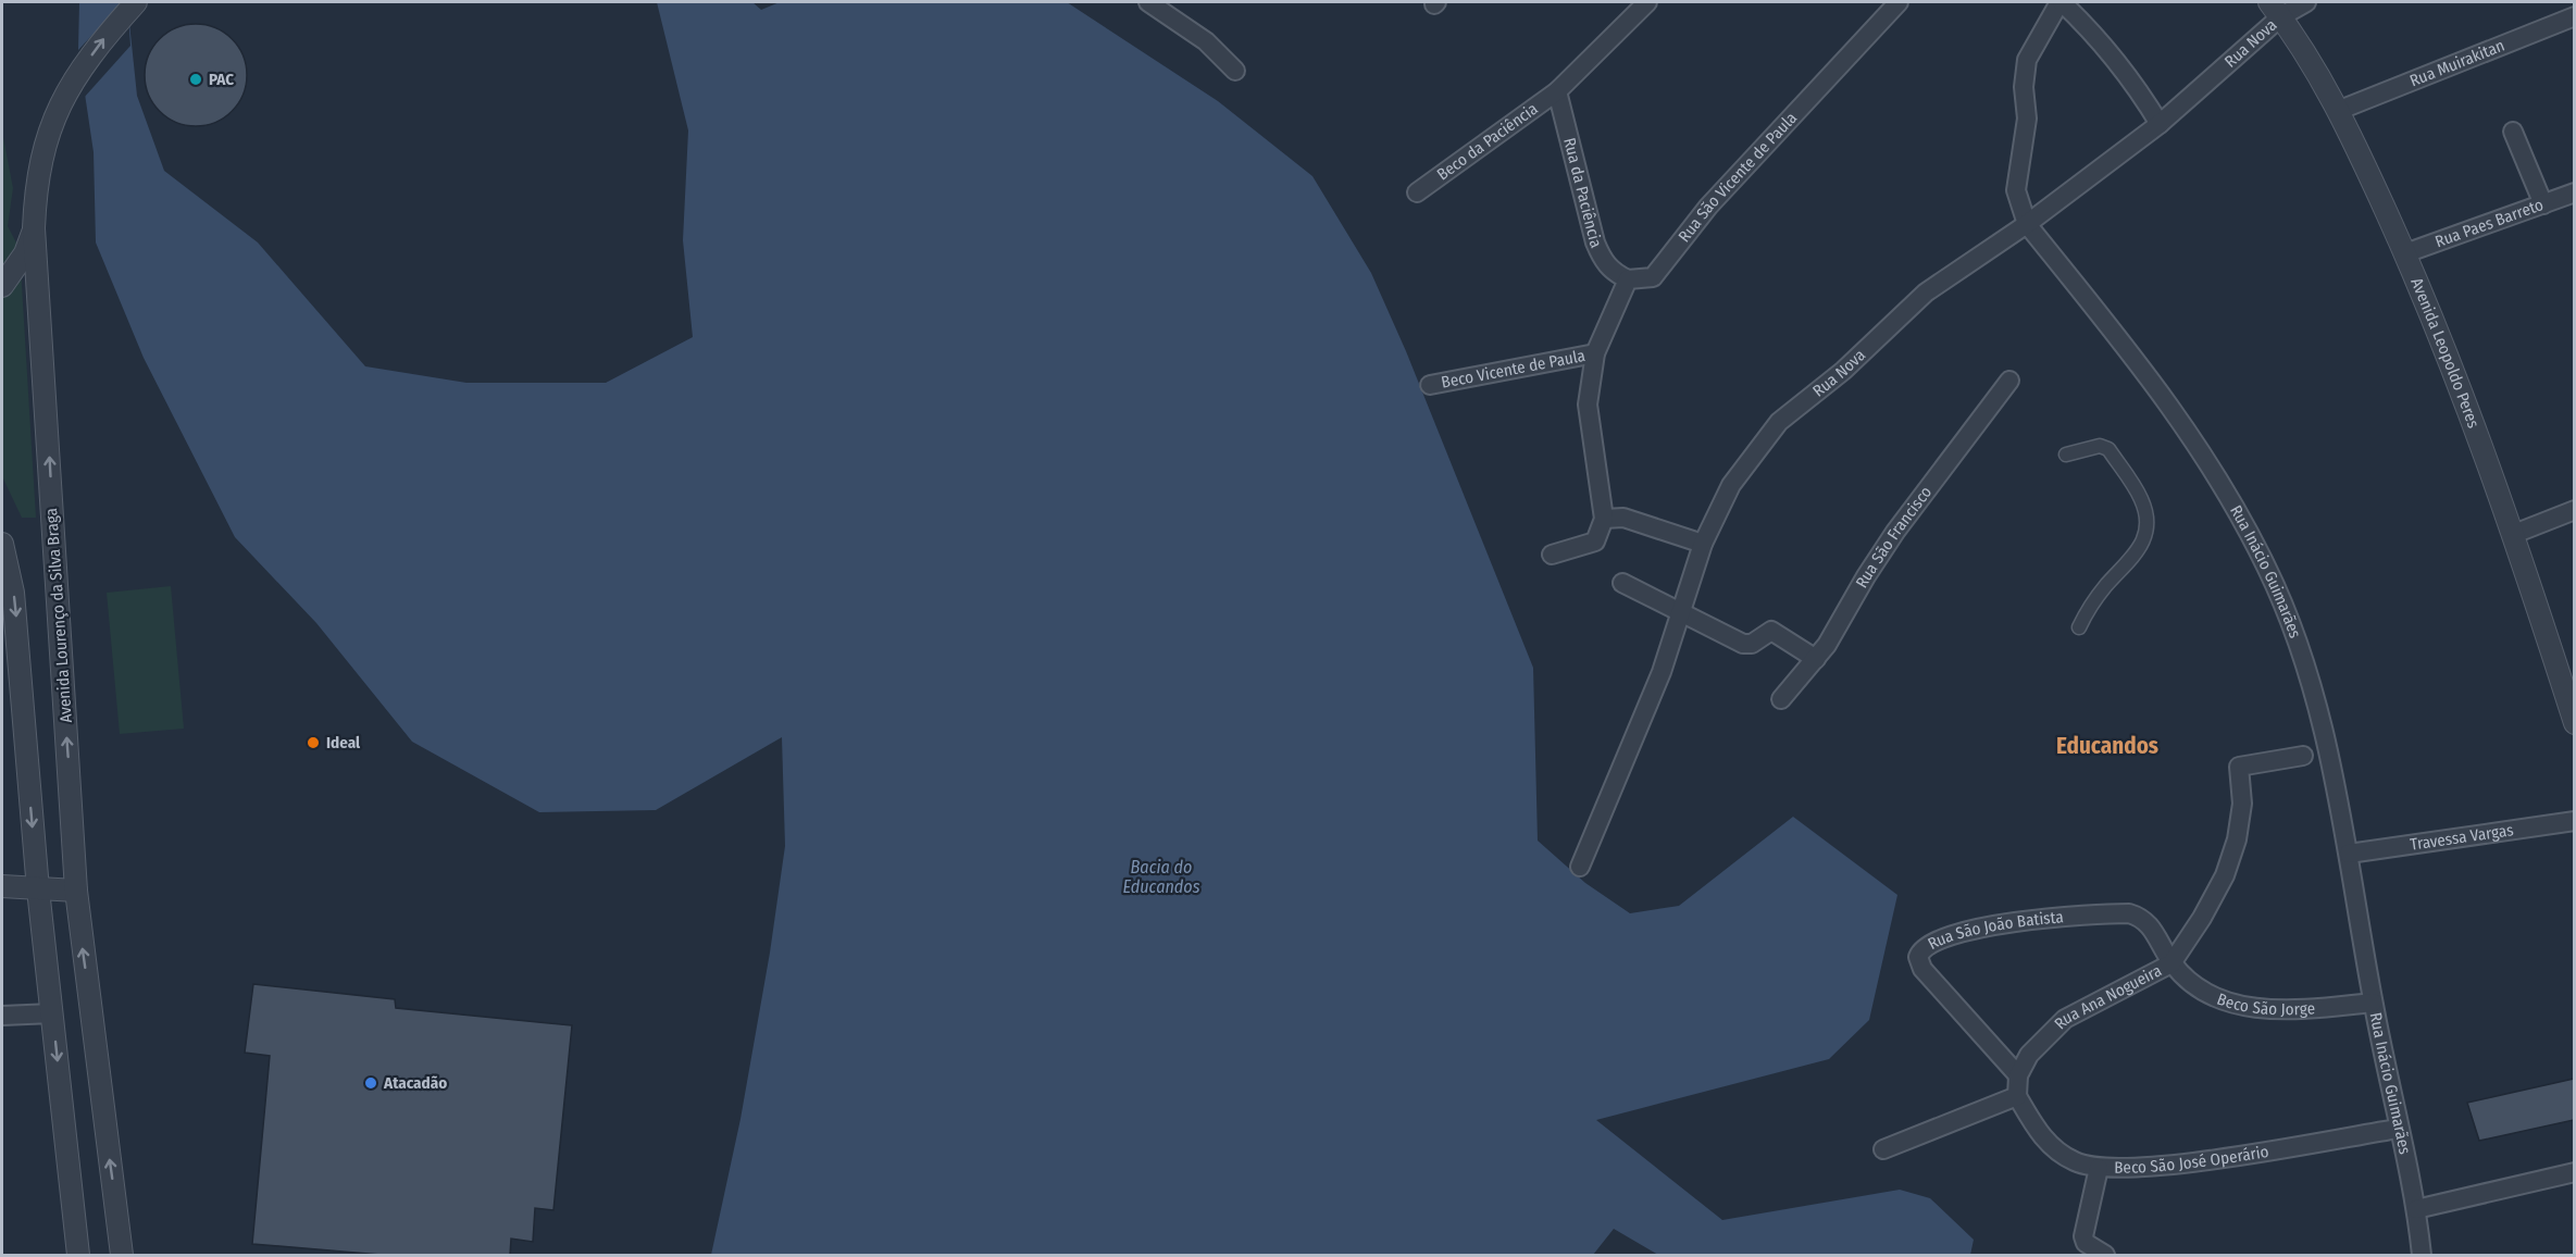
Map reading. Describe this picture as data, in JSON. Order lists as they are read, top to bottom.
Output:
{
  "streets": {
    "street": [
      "Rua Nova",
      "Rua Muirakitan",
      "Beco da Paciência",
      "Rua São Vicente de Paula",
      "Rua da Paciência",
      "Rua Paes Barreto",
      "Avenida Leopoldo Peres",
      "Beco Vicente de Paula",
      "Rua São Francisco",
      "Rua Inácio Guimarães",
      "Avenida Lourenço da Silva Braga",
      "Travessa Vargas",
      "Rua São João Batista",
      "Rua Ana Nogueira",
      "Beco São Jorge",
      "Beco São José Operário"
    ]
  },
  "crossings": [
    ["Rua Nova", "Avenida Leopoldo Peres"],
    ["Rua Nova", "Rua Inácio Guimarães"],
    ["Rua Muirakitan", "Avenida Leopoldo Peres"],
    ["Beco da Paciência", "Rua da Paciência"],
    ["Rua São Vicente de Paula", "Rua da Paciência"],
    ["Rua Paes Barreto", "Avenida Leopoldo Peres"],
    ["Rua Inácio Guimarães", "Travessa Vargas"],
    ["Rua Inácio Guimarães", "Beco São Jorge"],
    ["Rua Inácio Guimarães", "Beco São José Operário"],
    ["Rua São João Batista", "Rua Ana Nogueira"],
    ["Rua São João Batista", "Beco São Jorge"],
    ["Rua Ana Nogueira", "Beco São Jorge"],
    ["Rua Ana Nogueira", "Beco São José Operário"]
  ],
  "districts": ["Educandos"],
  "water": ["Bacia do Educandos"],
  "places": ["PAC", "Ideal", "Atacadão"]
}
